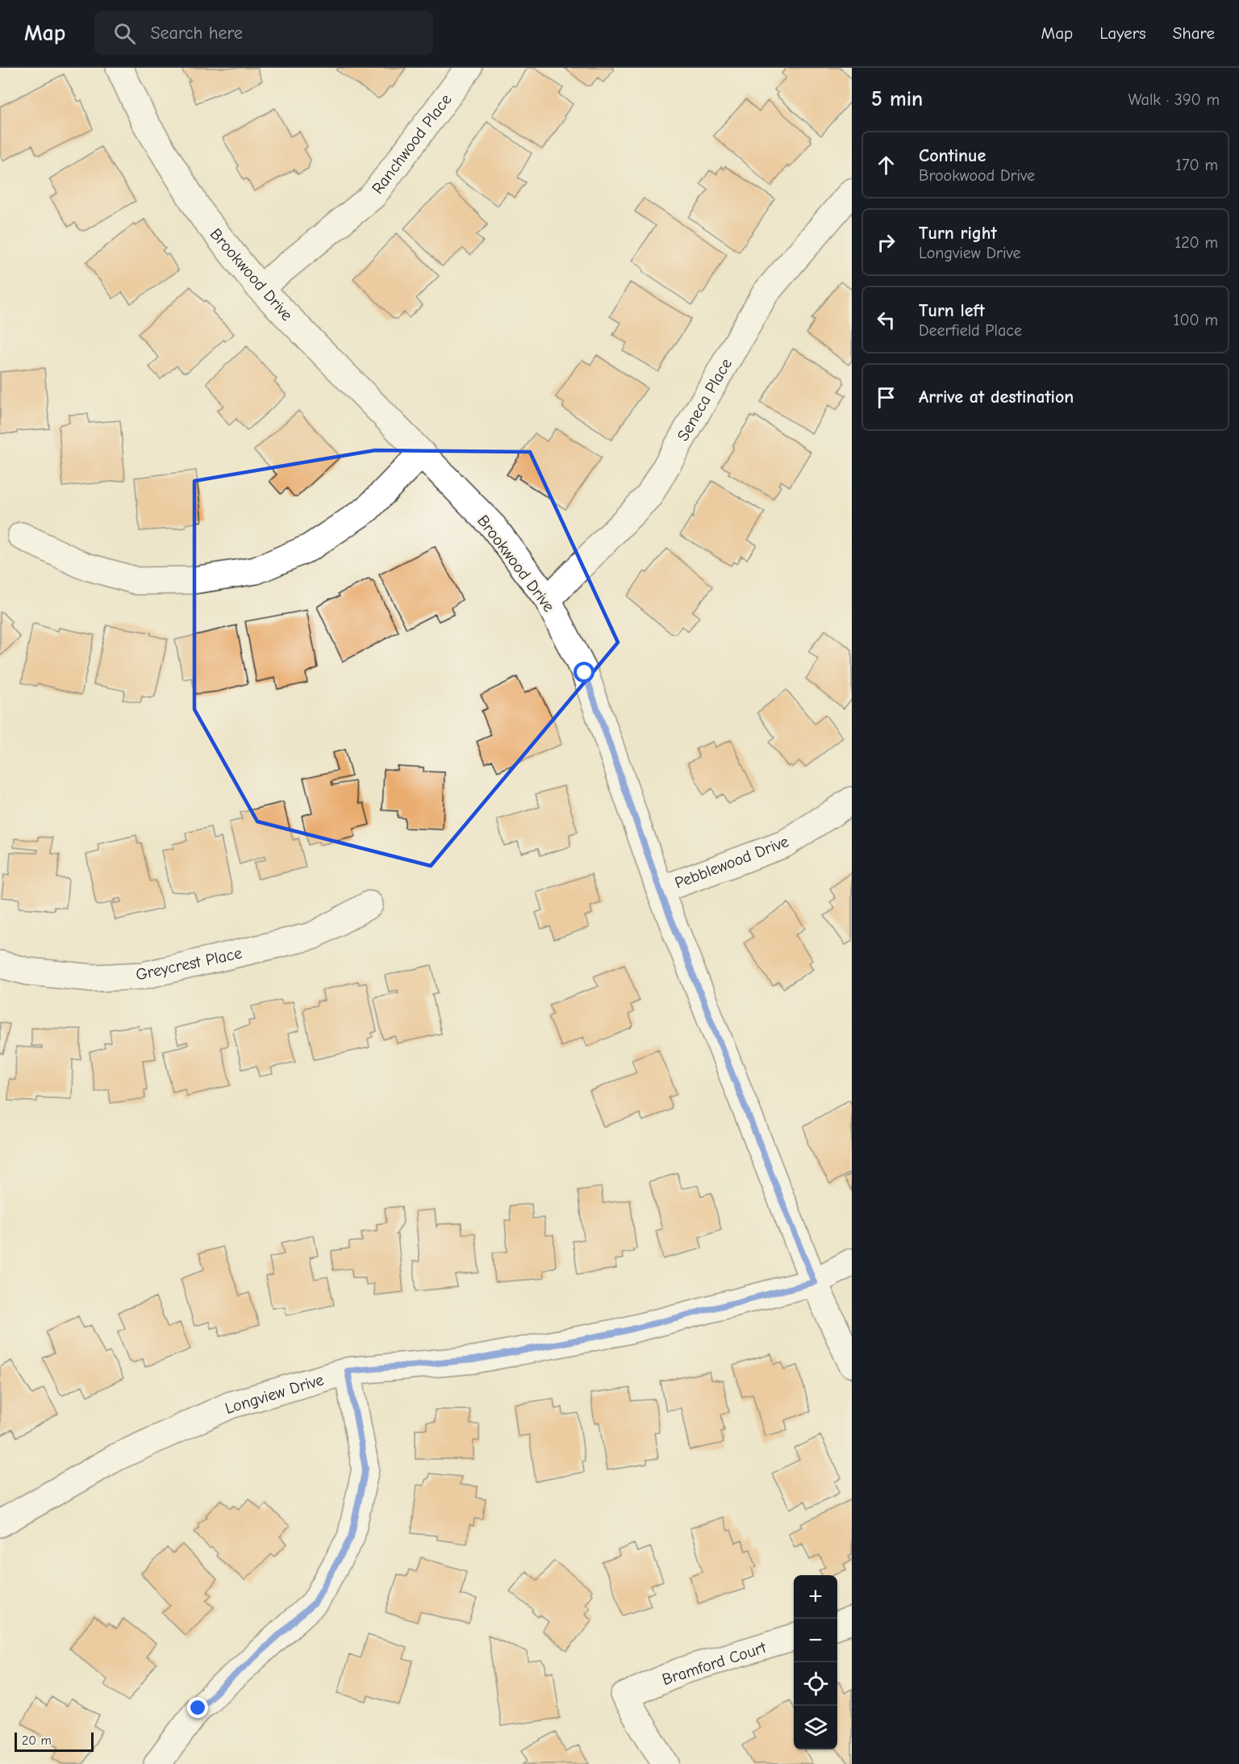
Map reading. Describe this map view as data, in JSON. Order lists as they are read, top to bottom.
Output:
{
  "streets": {
    "street": [
      "Ranchwood Place",
      "Brookwood Drive",
      "Seneca Place",
      "Pebblewood Drive",
      "Greycrest Place",
      "Longview Drive",
      "Bramford Court"
    ]
  },
  "crossings": [
    ["Ranchwood Place", "Brookwood Drive"],
    ["Brookwood Drive", "Seneca Place"],
    ["Brookwood Drive", "Pebblewood Drive"],
    ["Brookwood Drive", "Longview Drive"]
  ],
  "scale_bar": "20 m",
  "page": {
    "header": "Map",
    "search": "Search here",
    "nav": ["Map", "Layers", "Share"],
    "heading": ["5 min", "Walk · 390 m"],
    "list": [
      ["Continue", "Brookwood Drive", "170 m"],
      ["Turn right", "Longview Drive", "120 m"],
      ["Turn left", "Deerfield Place", "100 m"],
      "Arrive at destination"
    ],
    "map_buttons": ["+", "−"],
    "scale": "20 m"
  }
}
